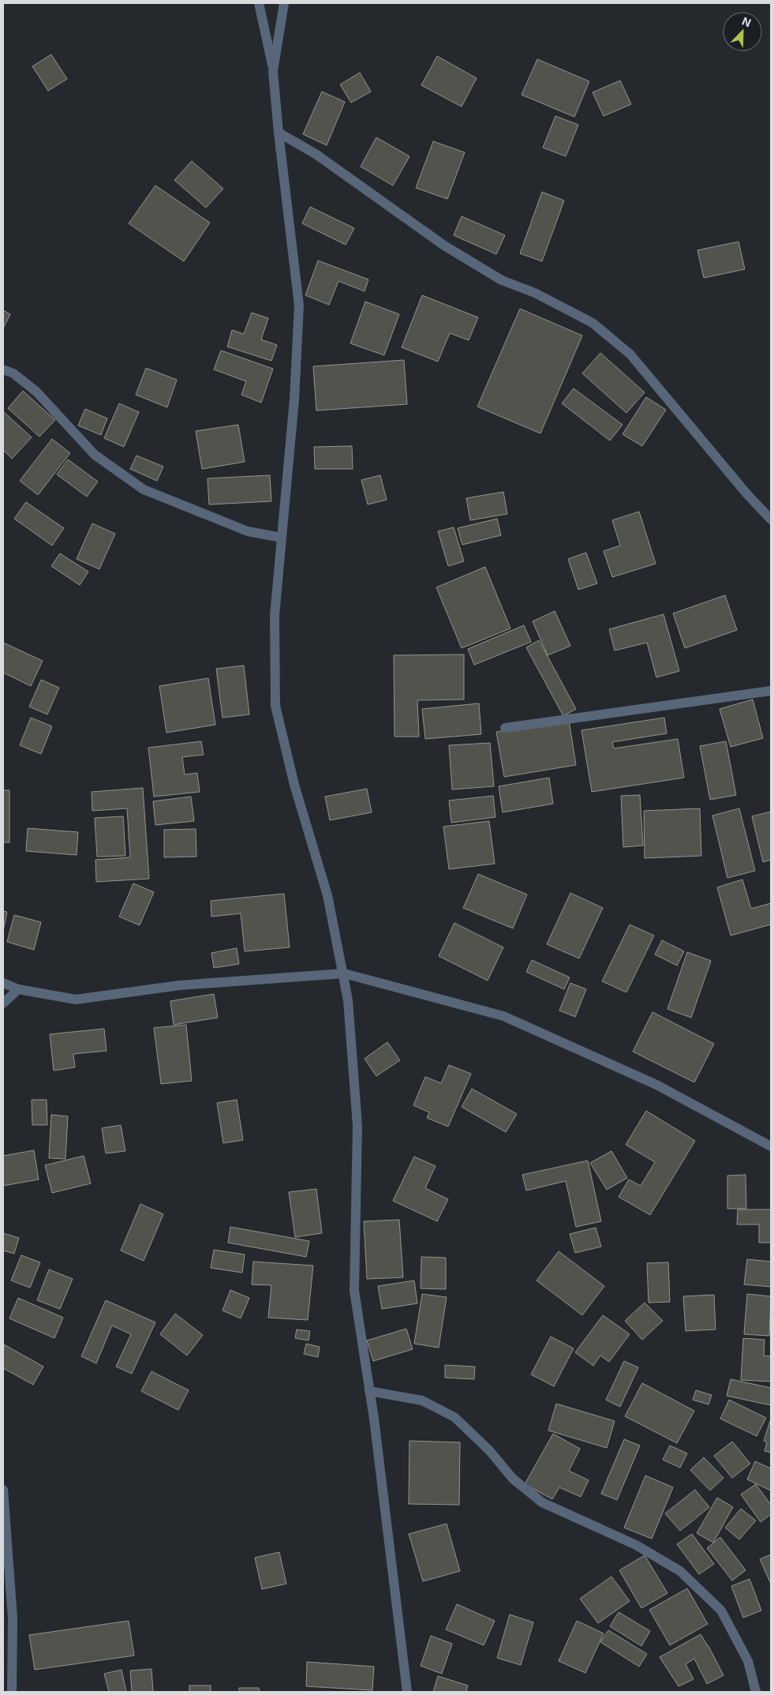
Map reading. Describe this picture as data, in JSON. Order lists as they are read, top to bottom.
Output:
{
  "north": "top right"
}
